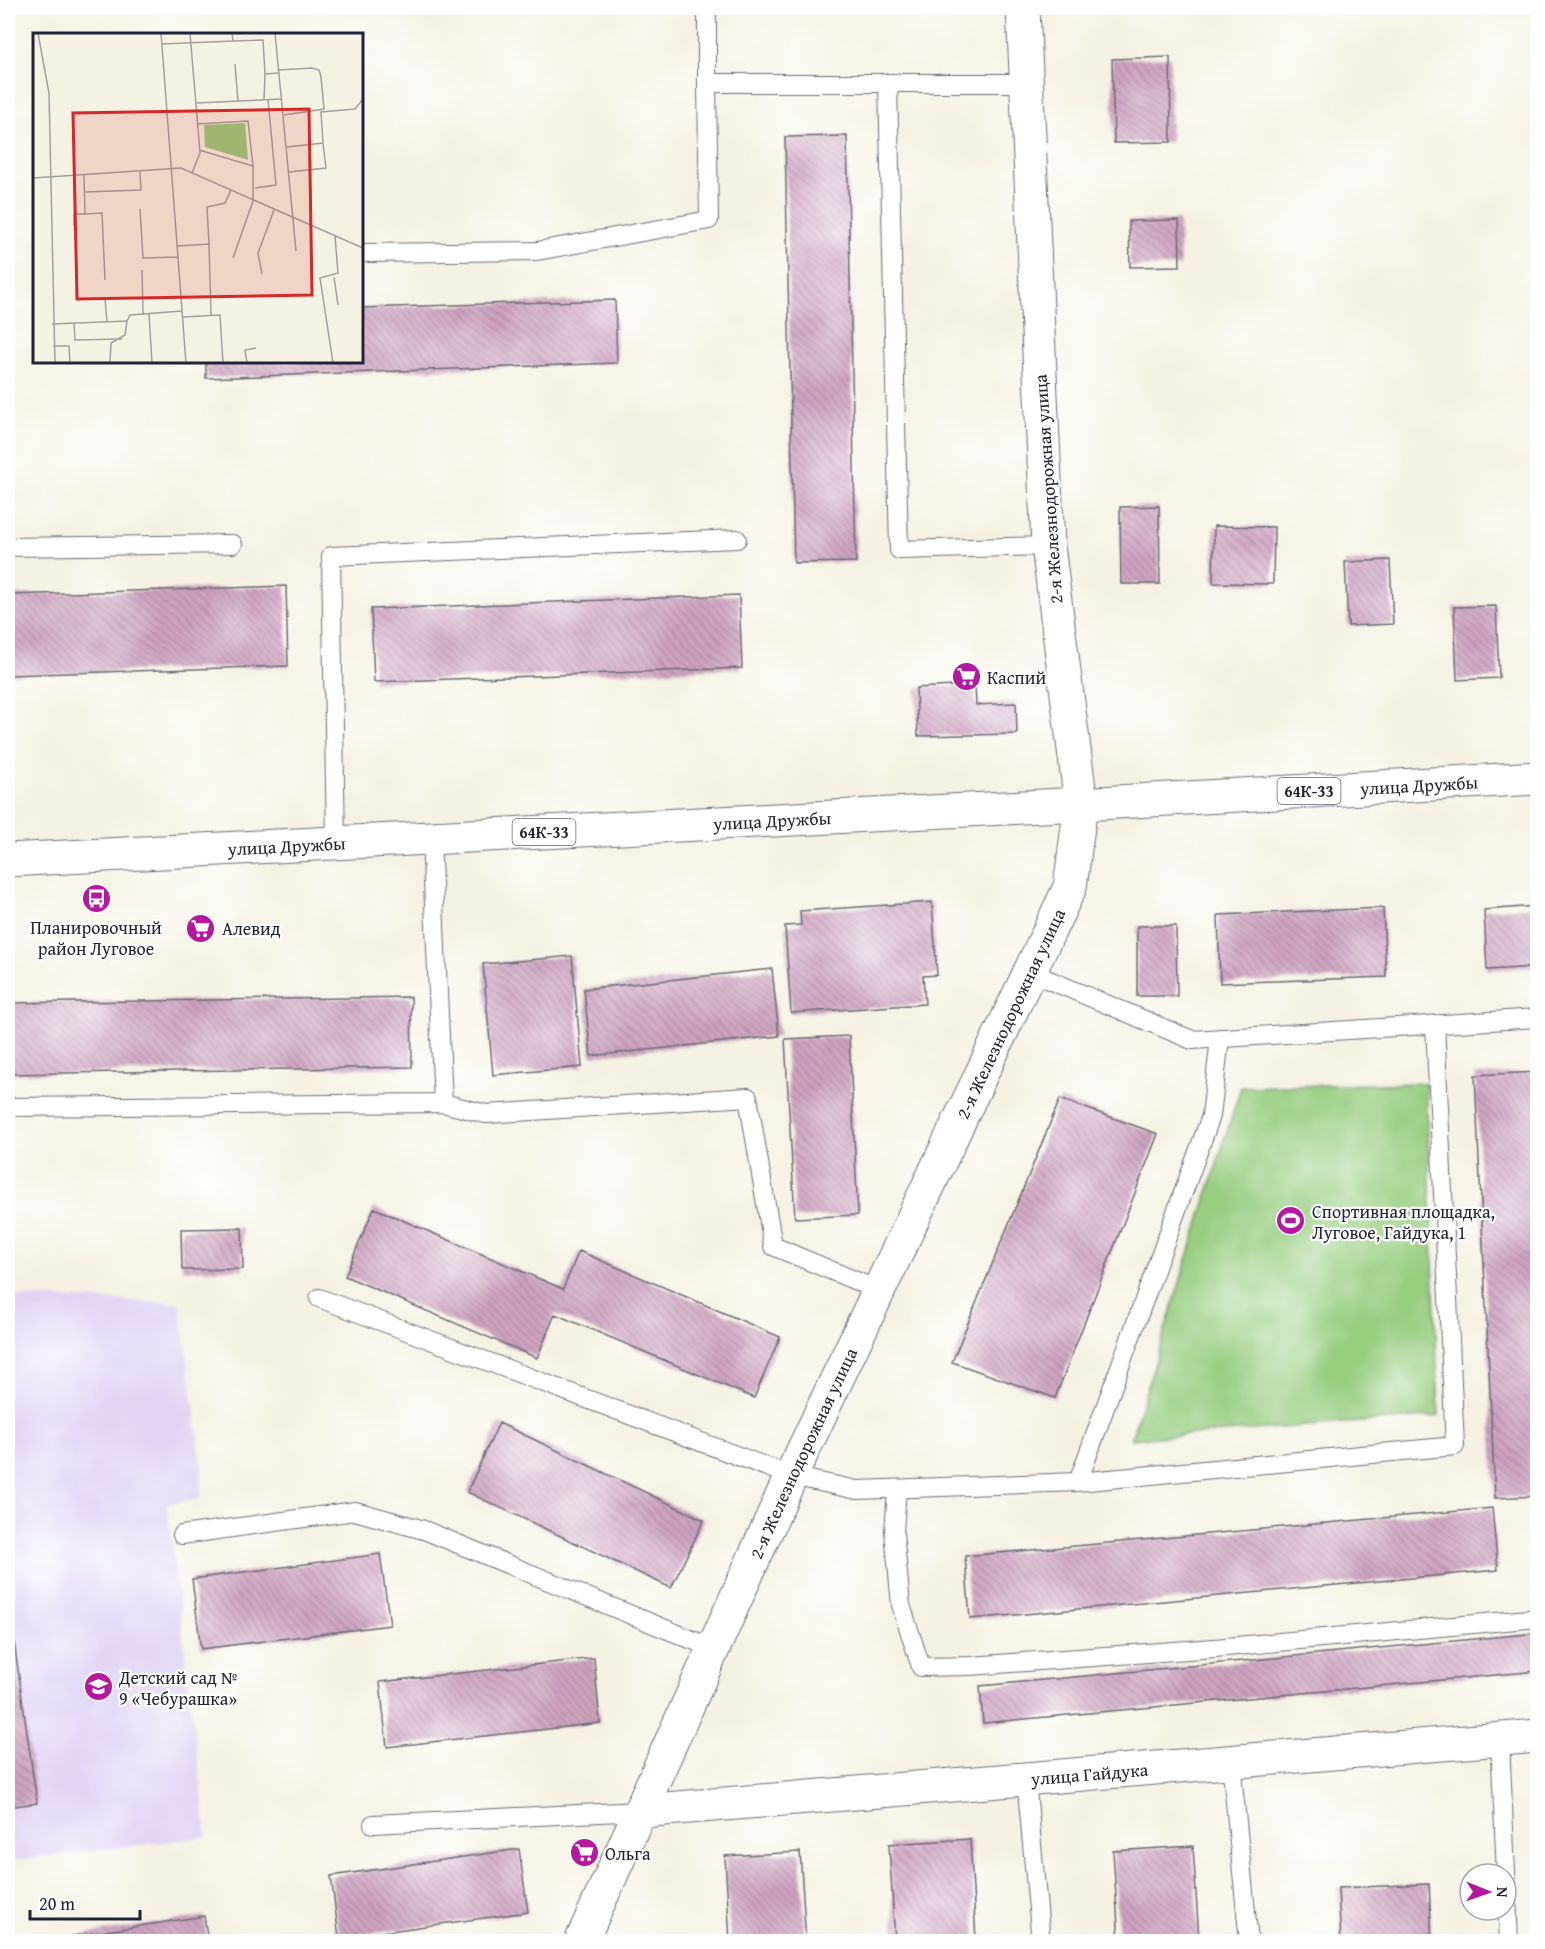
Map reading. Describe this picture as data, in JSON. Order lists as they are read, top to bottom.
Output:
{
  "streets": {
    "street": [
      "2-я Железнодорожная улица",
      "улица Дружбы",
      "64К-33",
      "улица Гайдука"
    ]
  },
  "crossings": [
    ["2-я Железнодорожная улица", "улица Дружбы"],
    ["2-я Железнодорожная улица", "улица Гайдука"]
  ],
  "places": {
    "supermarket": ["Каспий", "Алевид", "Ольга"],
    "bus stop": ["Планировочный район Луговое"],
    "sports": ["Спортивная площадка, Луговое, Гайдука, 1"],
    "school or university": ["Детский сад № 9 «Чебурашка»"]
  },
  "scale_bar": "20 m",
  "north": "right"
}
